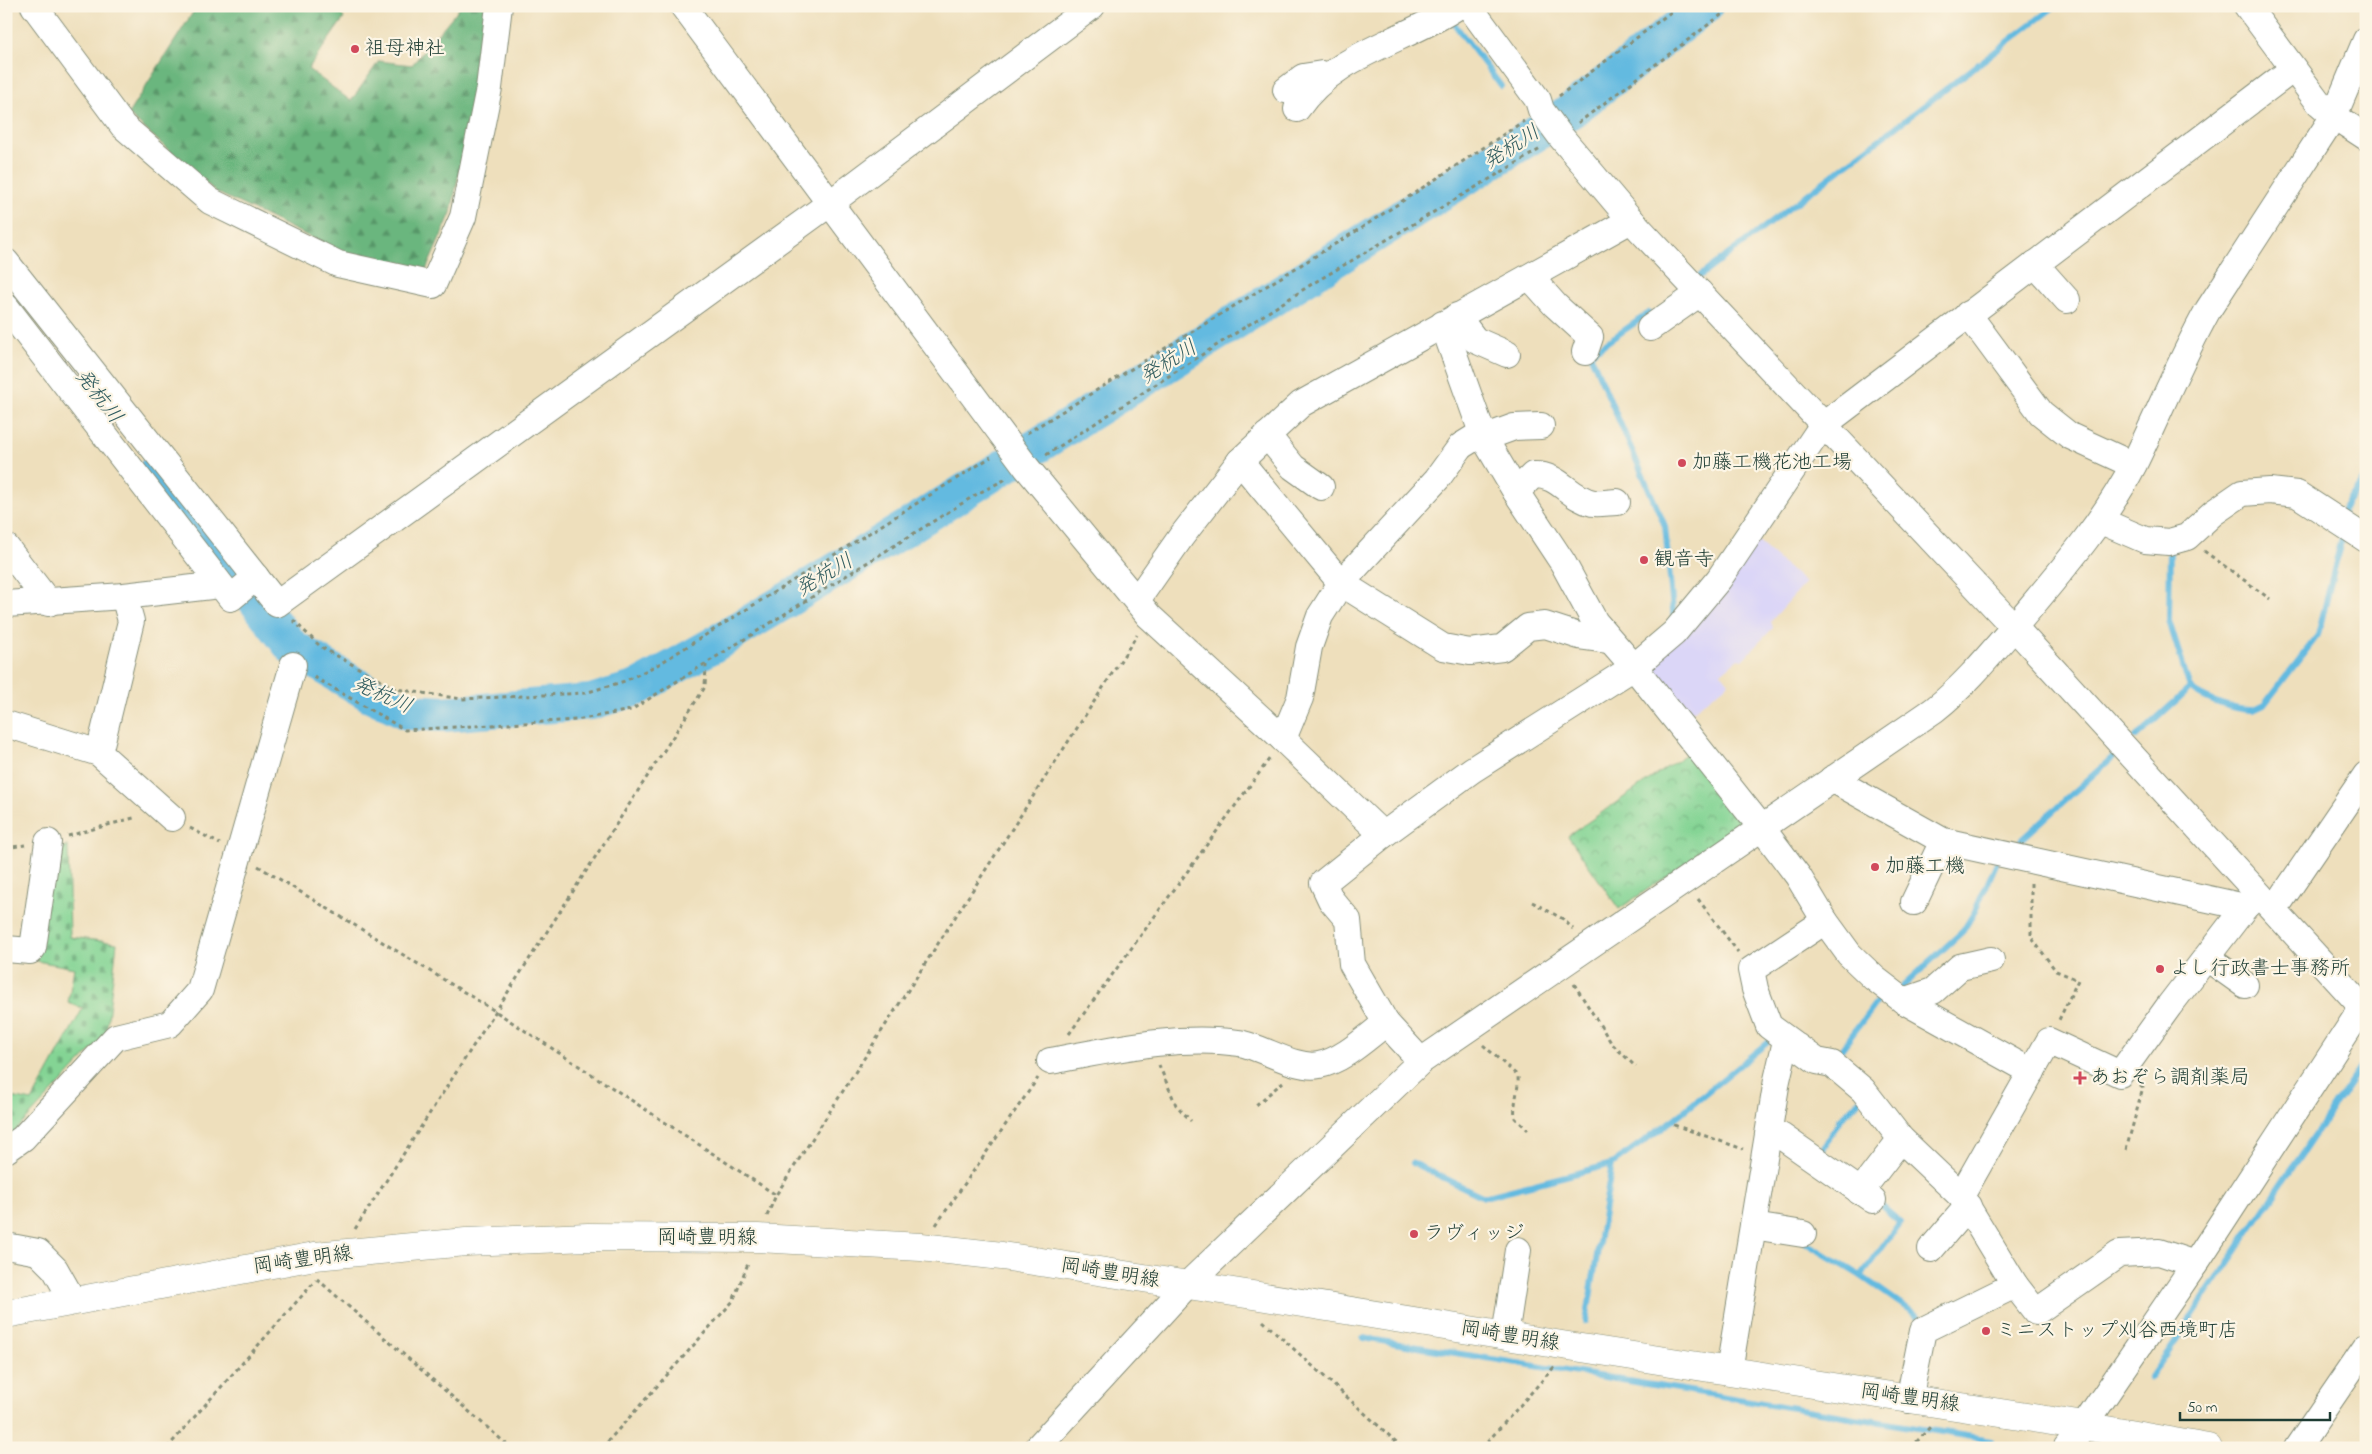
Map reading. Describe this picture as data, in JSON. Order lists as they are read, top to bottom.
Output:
{
  "streets": {
    "main road": ["岡崎豊明線"]
  },
  "water": ["発杭川"],
  "places": {
    "other": [
      "祖母神社",
      "加藤工機花池工場",
      "観音寺",
      "加藤工機",
      "よし行政書士事務所",
      "ラヴィッジ",
      "ミニストップ刈谷西境町店"
    ],
    "health": ["あおぞら調剤薬局"]
  },
  "scale_bar": "50 m"
}
